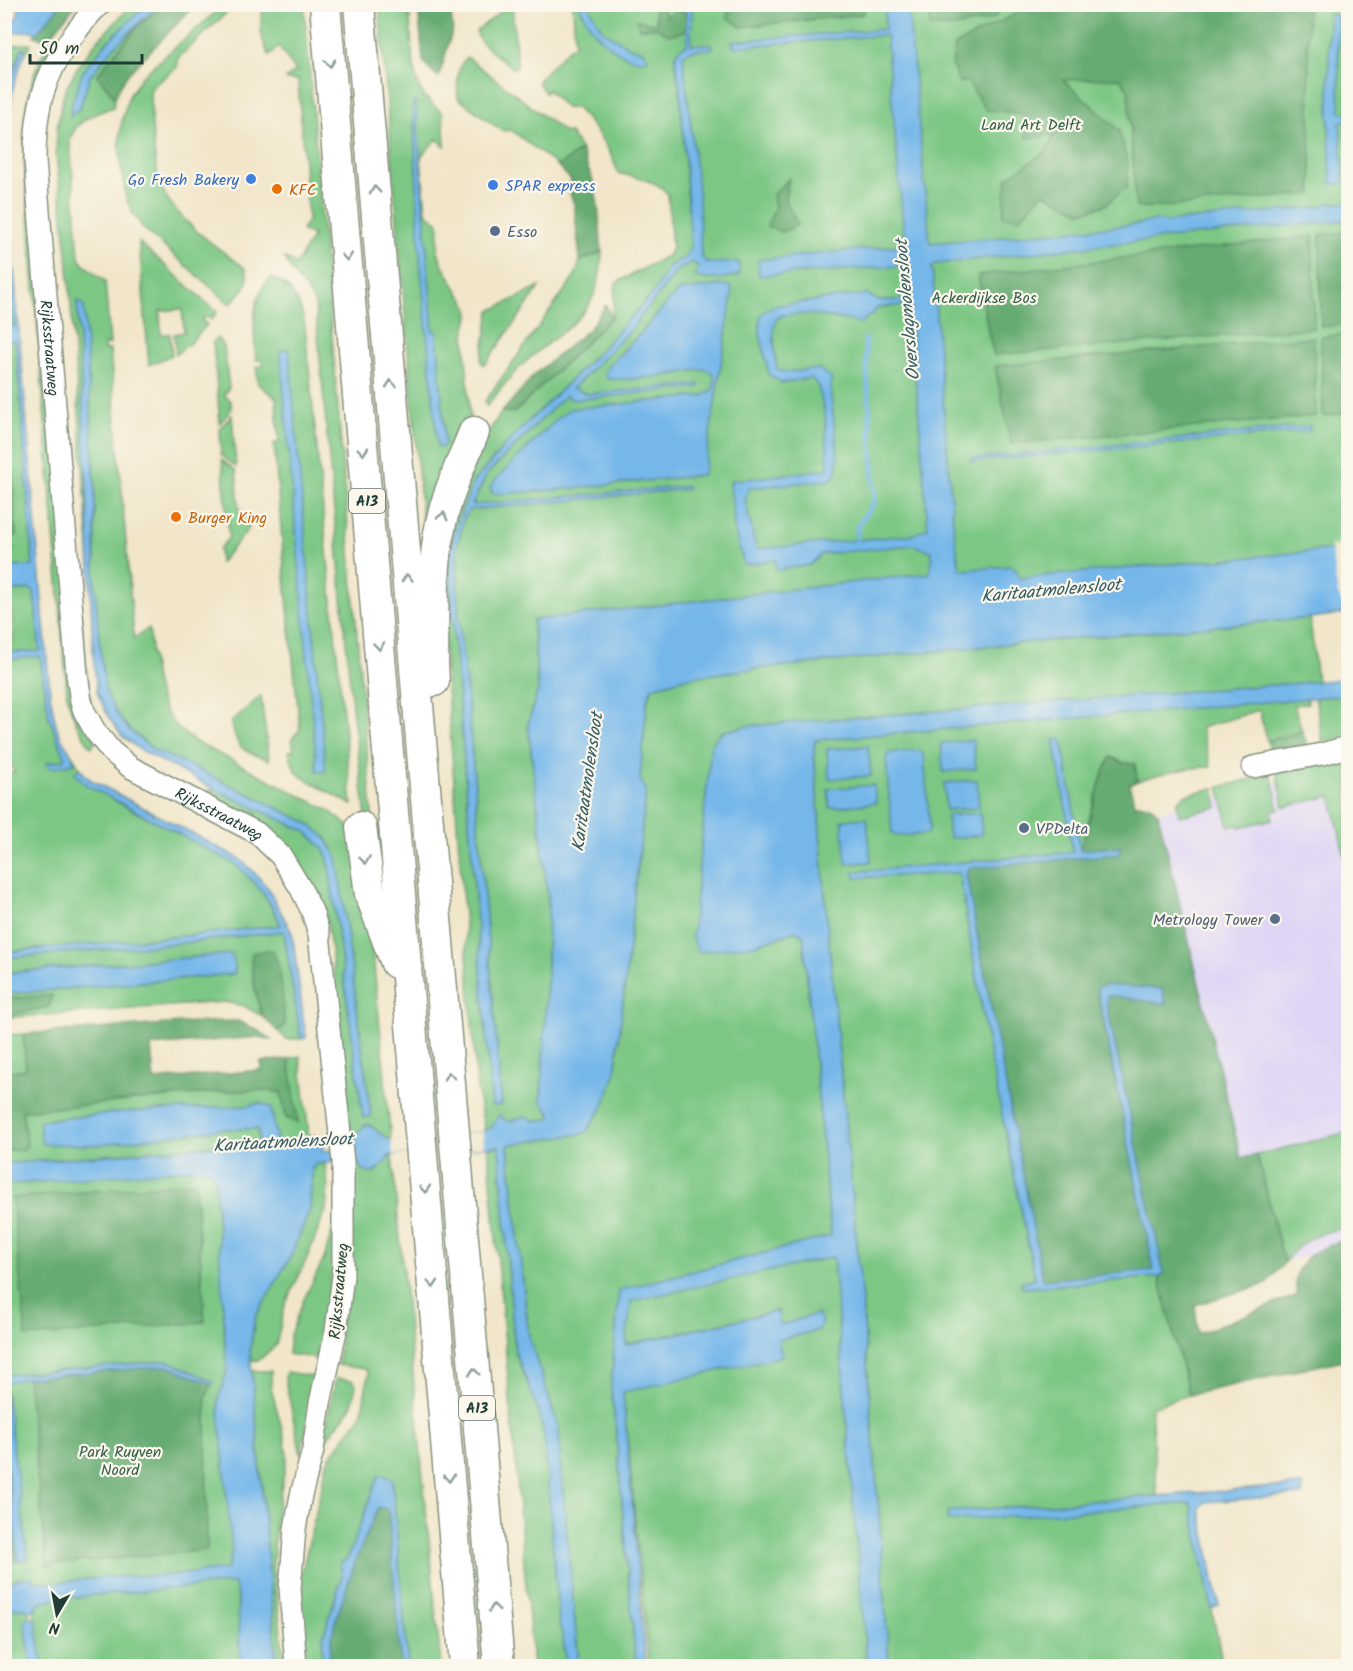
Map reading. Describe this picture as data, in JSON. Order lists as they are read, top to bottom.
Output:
{
  "streets": {
    "highway": ["A13"],
    "street": ["Rijksstraatweg"]
  },
  "water": ["Overslagmolensloot", "Karitaatmolensloot"],
  "parks": ["Land Art Delft", "Ackerdijkse Bos", "Park Ruyven Noord"],
  "places": [
    "Go Fresh Bakery",
    "SPAR express",
    "KFC",
    "Esso",
    "Burger King",
    "VPDelta",
    "Metrology Tower"
  ],
  "scale_bar": "50 m",
  "north": "bottom"
}
